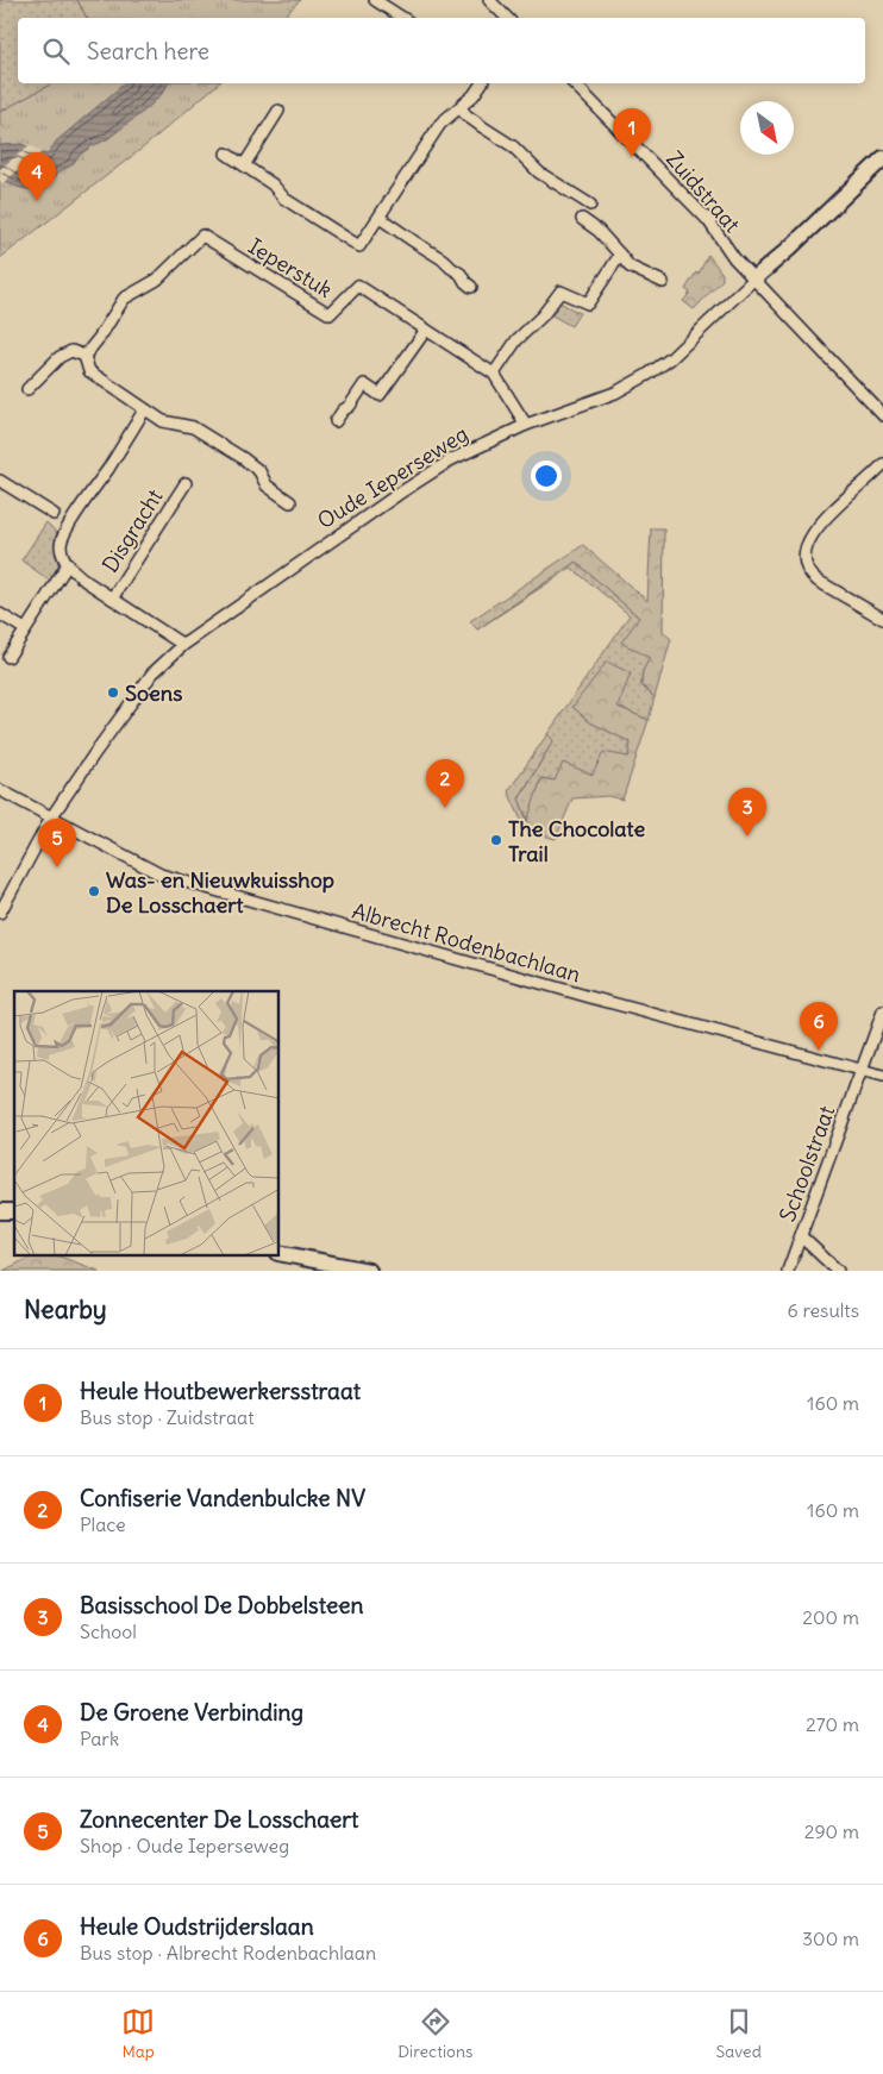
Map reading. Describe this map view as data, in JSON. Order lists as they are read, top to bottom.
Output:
{
  "streets": {
    "street": [
      "Zuidstraat",
      "Ieperstuk",
      "Oude Ieperseweg",
      "Disgracht",
      "Albrecht Rodenbachlaan",
      "Schoolstraat"
    ]
  },
  "crossings": [
    ["Zuidstraat", "Oude Ieperseweg"],
    ["Ieperstuk", "Oude Ieperseweg"],
    ["Oude Ieperseweg", "Disgracht"],
    ["Oude Ieperseweg", "Albrecht Rodenbachlaan"],
    ["Albrecht Rodenbachlaan", "Schoolstraat"]
  ],
  "places": ["Soens", "The Chocolate Trail", "Was- en Nieuwkuisshop De Losschaert"],
  "north": "bottom right",
  "page": {
    "search": "Search here",
    "pins": [
      "1",
      "4",
      "2",
      "3",
      "5",
      "6"
    ],
    "heading": ["Nearby", "6 results"],
    "list": [
      {
        "mark": "1",
        "name": "Heule Houtbewerkersstraat",
        "note": "Bus stop · Zuidstraat",
        "value": "160 m"
      },
      {
        "mark": "2",
        "name": "Confiserie Vandenbulcke NV",
        "note": "Place",
        "value": "160 m"
      },
      {
        "mark": "3",
        "name": "Basisschool De Dobbelsteen",
        "note": "School",
        "value": "200 m"
      },
      {
        "mark": "4",
        "name": "De Groene Verbinding",
        "note": "Park",
        "value": "270 m"
      },
      {
        "mark": "5",
        "name": "Zonnecenter De Losschaert",
        "note": "Shop · Oude Ieperseweg",
        "value": "290 m"
      },
      {
        "mark": "6",
        "name": "Heule Oudstrijderslaan",
        "note": "Bus stop · Albrecht Rodenbachlaan",
        "value": "300 m"
      }
    ],
    "nav": ["Map", "Directions", "Saved"]
  }
}
